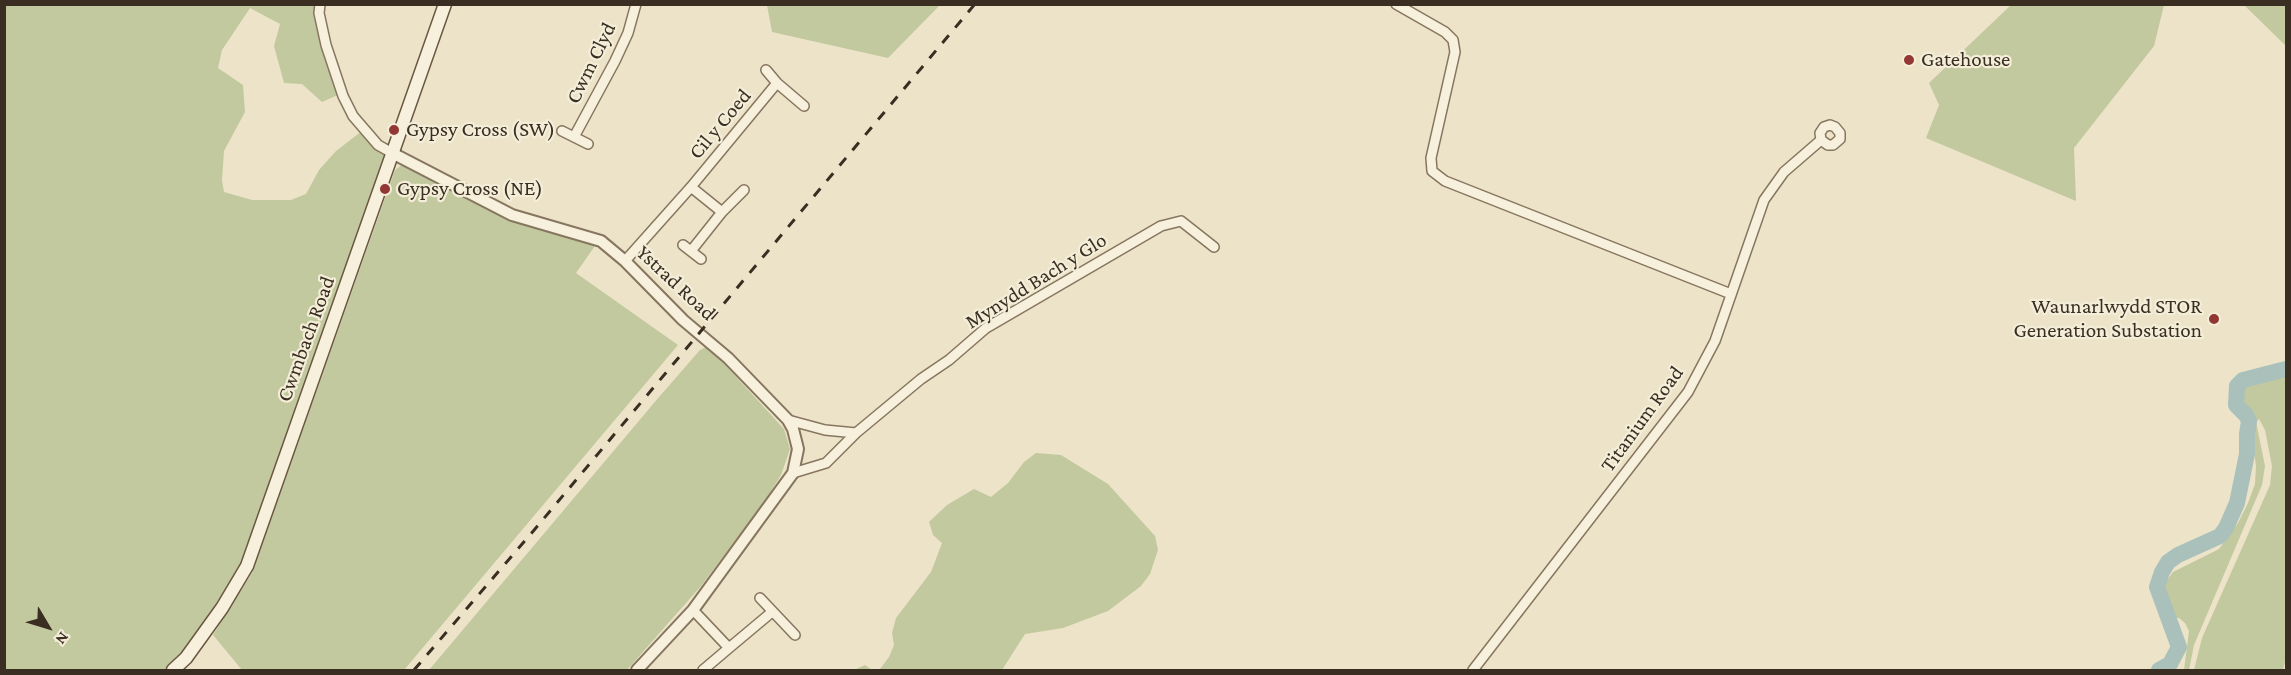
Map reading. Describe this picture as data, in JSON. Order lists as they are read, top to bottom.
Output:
{
  "streets": {
    "main road": ["Cwmbach Road"],
    "street": [
      "Cwm Clyd",
      "Cil y Coed",
      "Mynydd Bach y Glo",
      "Ystrad Road",
      "Titanium Road"
    ]
  },
  "crossings": [
    ["Cil y Coed", "Ystrad Road"],
    ["Mynydd Bach y Glo", "Ystrad Road"],
    ["Ystrad Road", "Cwmbach Road"]
  ],
  "places": [
    "Gatehouse",
    "Gypsy Cross (SW)",
    "Gypsy Cross (NE)",
    "Waunarlwydd STOR Generation Substation"
  ],
  "north": "bottom right"
}
